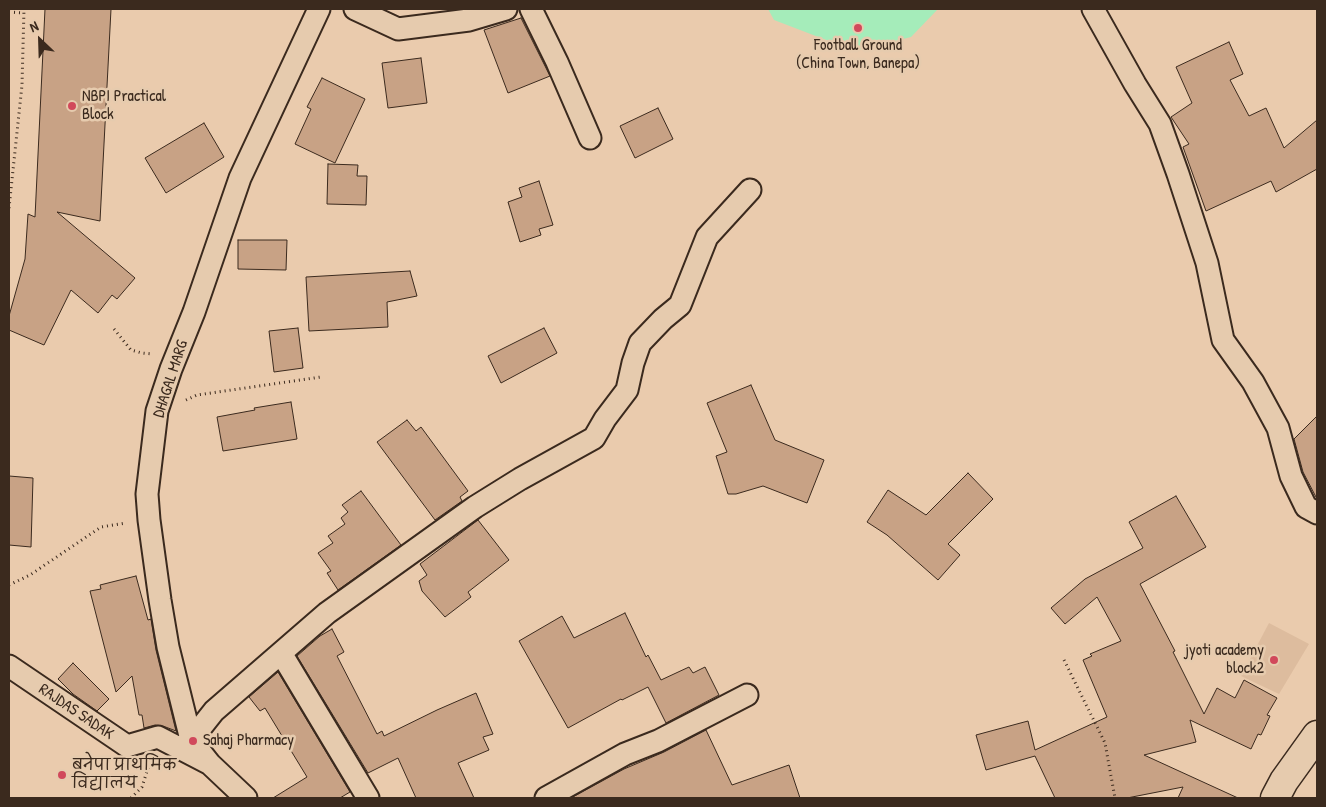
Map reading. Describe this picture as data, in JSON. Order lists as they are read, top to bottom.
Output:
{
  "streets": {
    "street": ["DHAGAL MARG", "RAJDAS SADAK"]
  },
  "places": [
    "Football Ground (China Town, Banepa)",
    "NBPI Practical Block",
    "jyoti academy block2",
    "Sahaj Pharmacy",
    "बनेपा प्राथमिक विद्यालय"
  ],
  "north": "top left"
}
